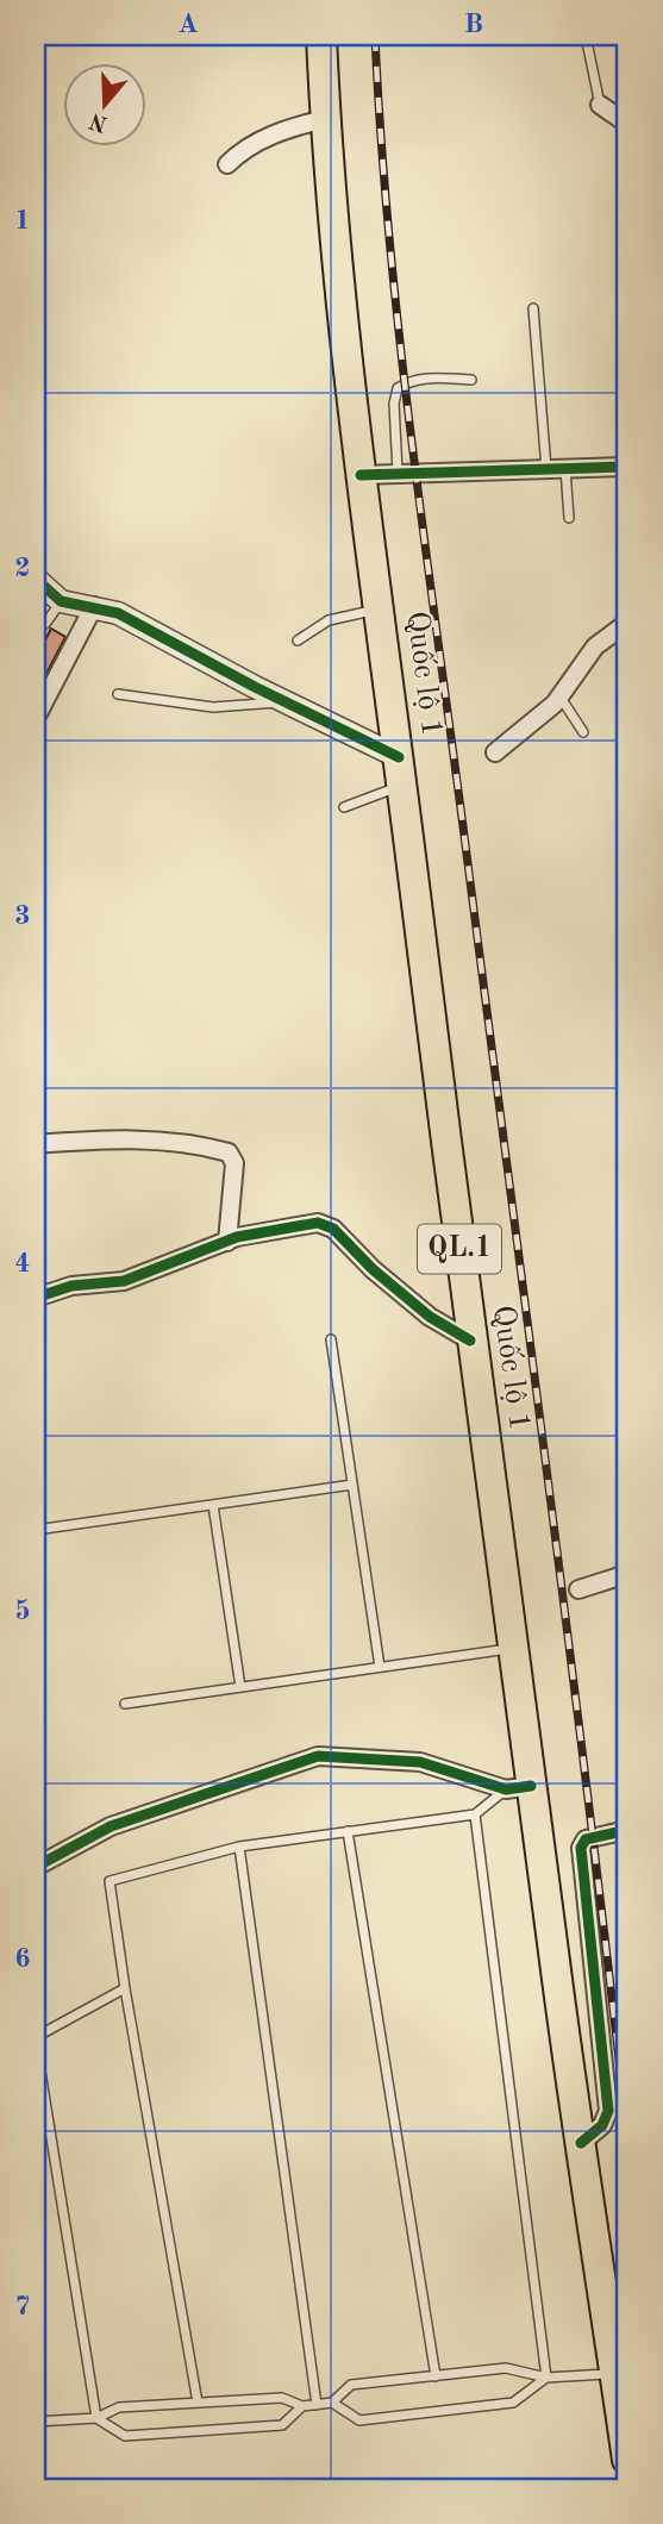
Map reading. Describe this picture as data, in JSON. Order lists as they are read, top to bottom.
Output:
{
  "streets": {
    "highway": ["Quốc lộ 1", "QL.1"]
  },
  "north": "bottom",
  "grid": {
    "columns": ["A", "B"],
    "rows": [
      "1",
      "2",
      "3",
      "4",
      "5",
      "6",
      "7"
    ]
  }
}
